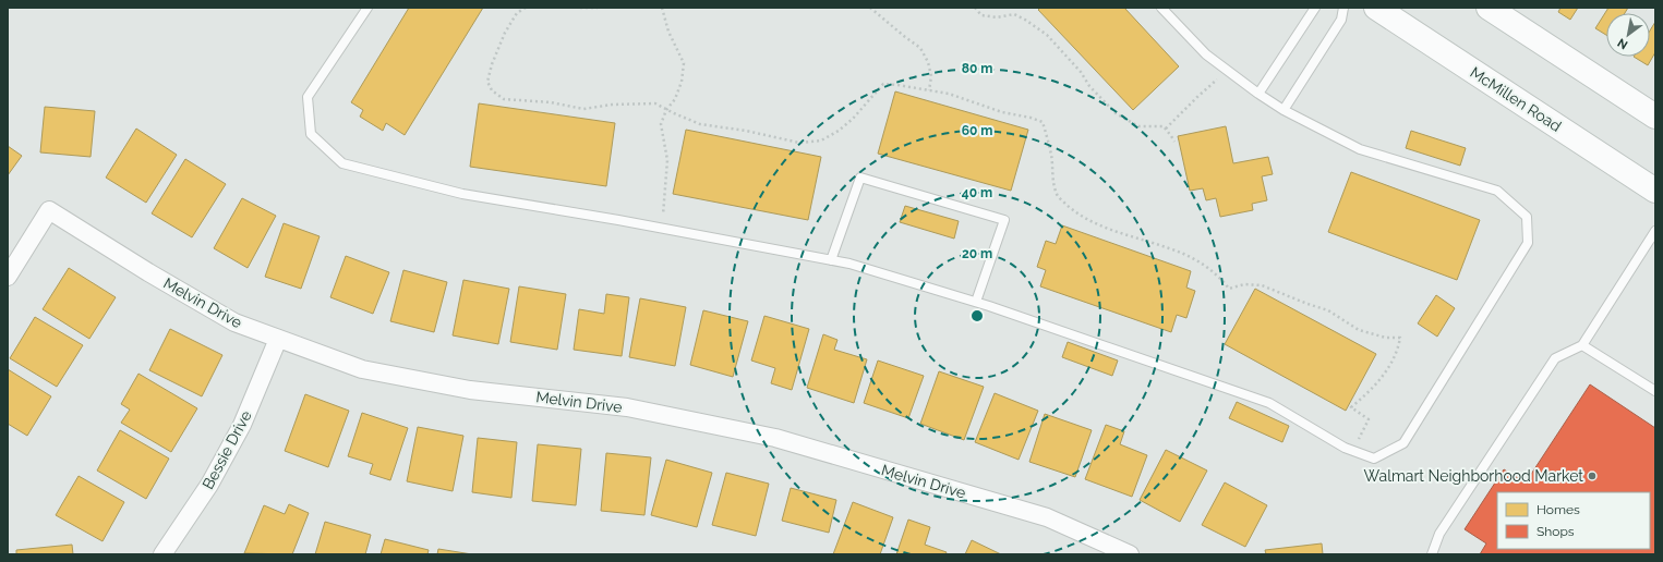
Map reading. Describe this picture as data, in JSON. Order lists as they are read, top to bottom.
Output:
{
  "streets": {
    "main road": ["McMillen Road"],
    "street": ["Melvin Drive", "Bessie Drive"]
  },
  "crossings": [
    ["Melvin Drive", "Bessie Drive"]
  ],
  "places": ["Walmart Neighborhood Market"],
  "legend": ["Homes", "Shops"],
  "north": "bottom left",
  "rings": [
    "80 m",
    "60 m",
    "40 m",
    "20 m"
  ]
}
